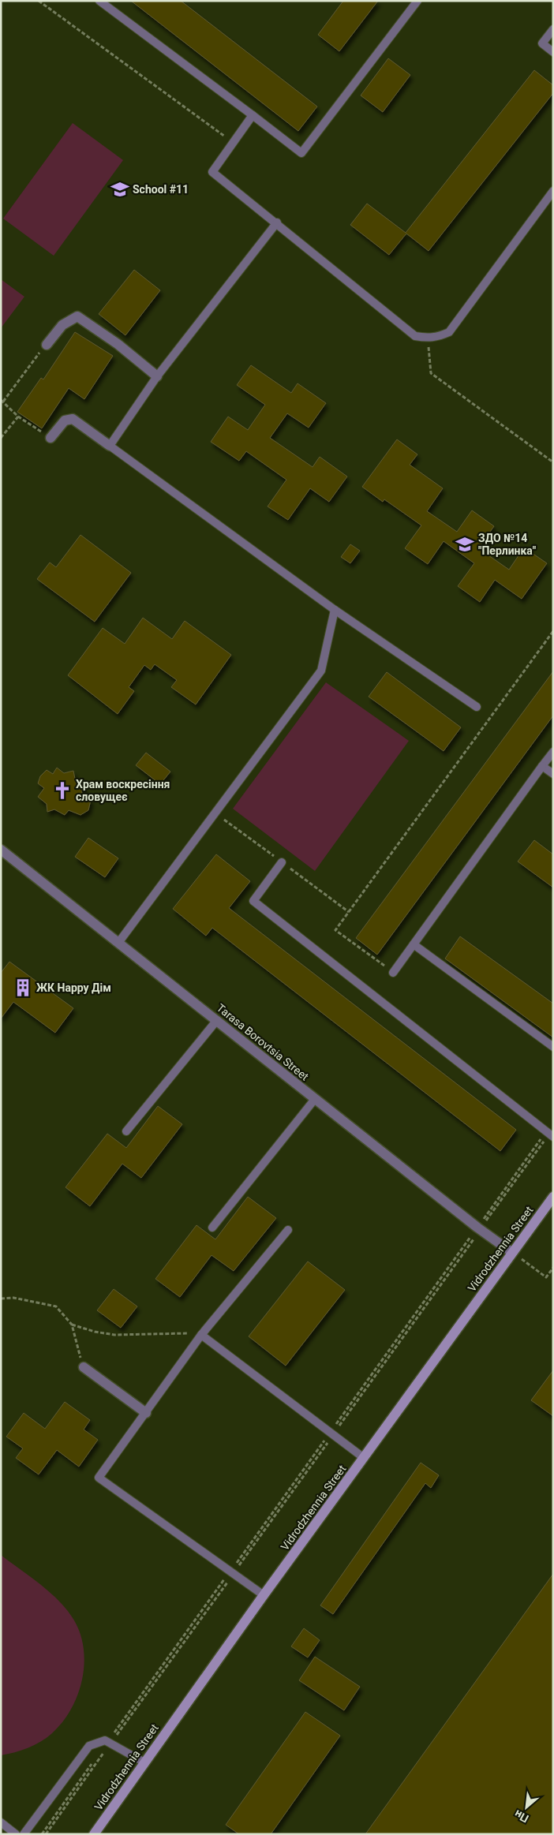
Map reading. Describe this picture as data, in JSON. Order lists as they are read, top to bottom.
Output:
{
  "streets": {
    "street": ["Tarasa Borovtsia Street", "Vidrodzhennia Street"]
  },
  "crossings": [
    ["Tarasa Borovtsia Street", "Vidrodzhennia Street"]
  ],
  "places": {
    "school or university": ["School #11", "ЗДО №14 \"Перлинка\""],
    "church": ["Храм воскресіння словущеє"],
    "building": ["ЖК Happy Дім"]
  },
  "north": "bottom left"
}
